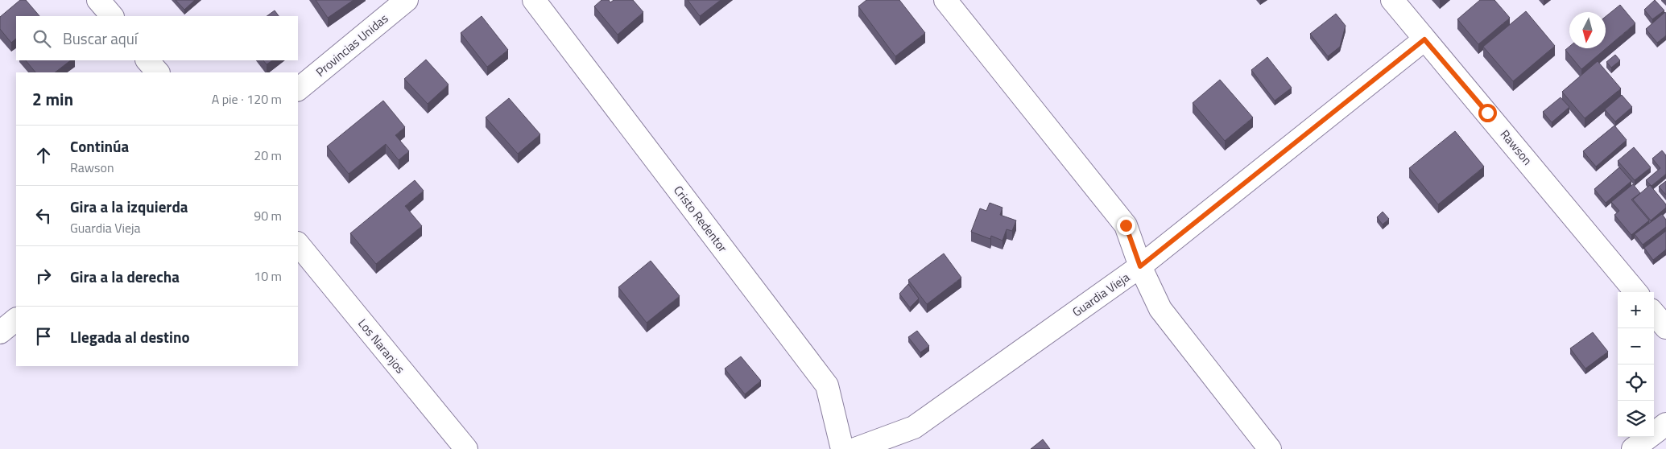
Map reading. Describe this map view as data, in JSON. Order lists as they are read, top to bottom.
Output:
{
  "streets": {
    "street": [
      "Provincias Unidas",
      "Rawson",
      "Cristo Redentor",
      "Guardia Vieja",
      "Los Naranjos"
    ]
  },
  "crossings": [
    ["Rawson", "Guardia Vieja"]
  ],
  "north": "bottom",
  "page": {
    "search": "Buscar aquí",
    "heading": ["2 min", "A pie · 120 m"],
    "list": [
      ["Continúa", "Rawson", "20 m"],
      ["Gira a la izquierda", "Guardia Vieja", "90 m"],
      ["Gira a la derecha", "10 m"],
      "Llegada al destino"
    ],
    "map_buttons": ["+", "−"]
  }
}
